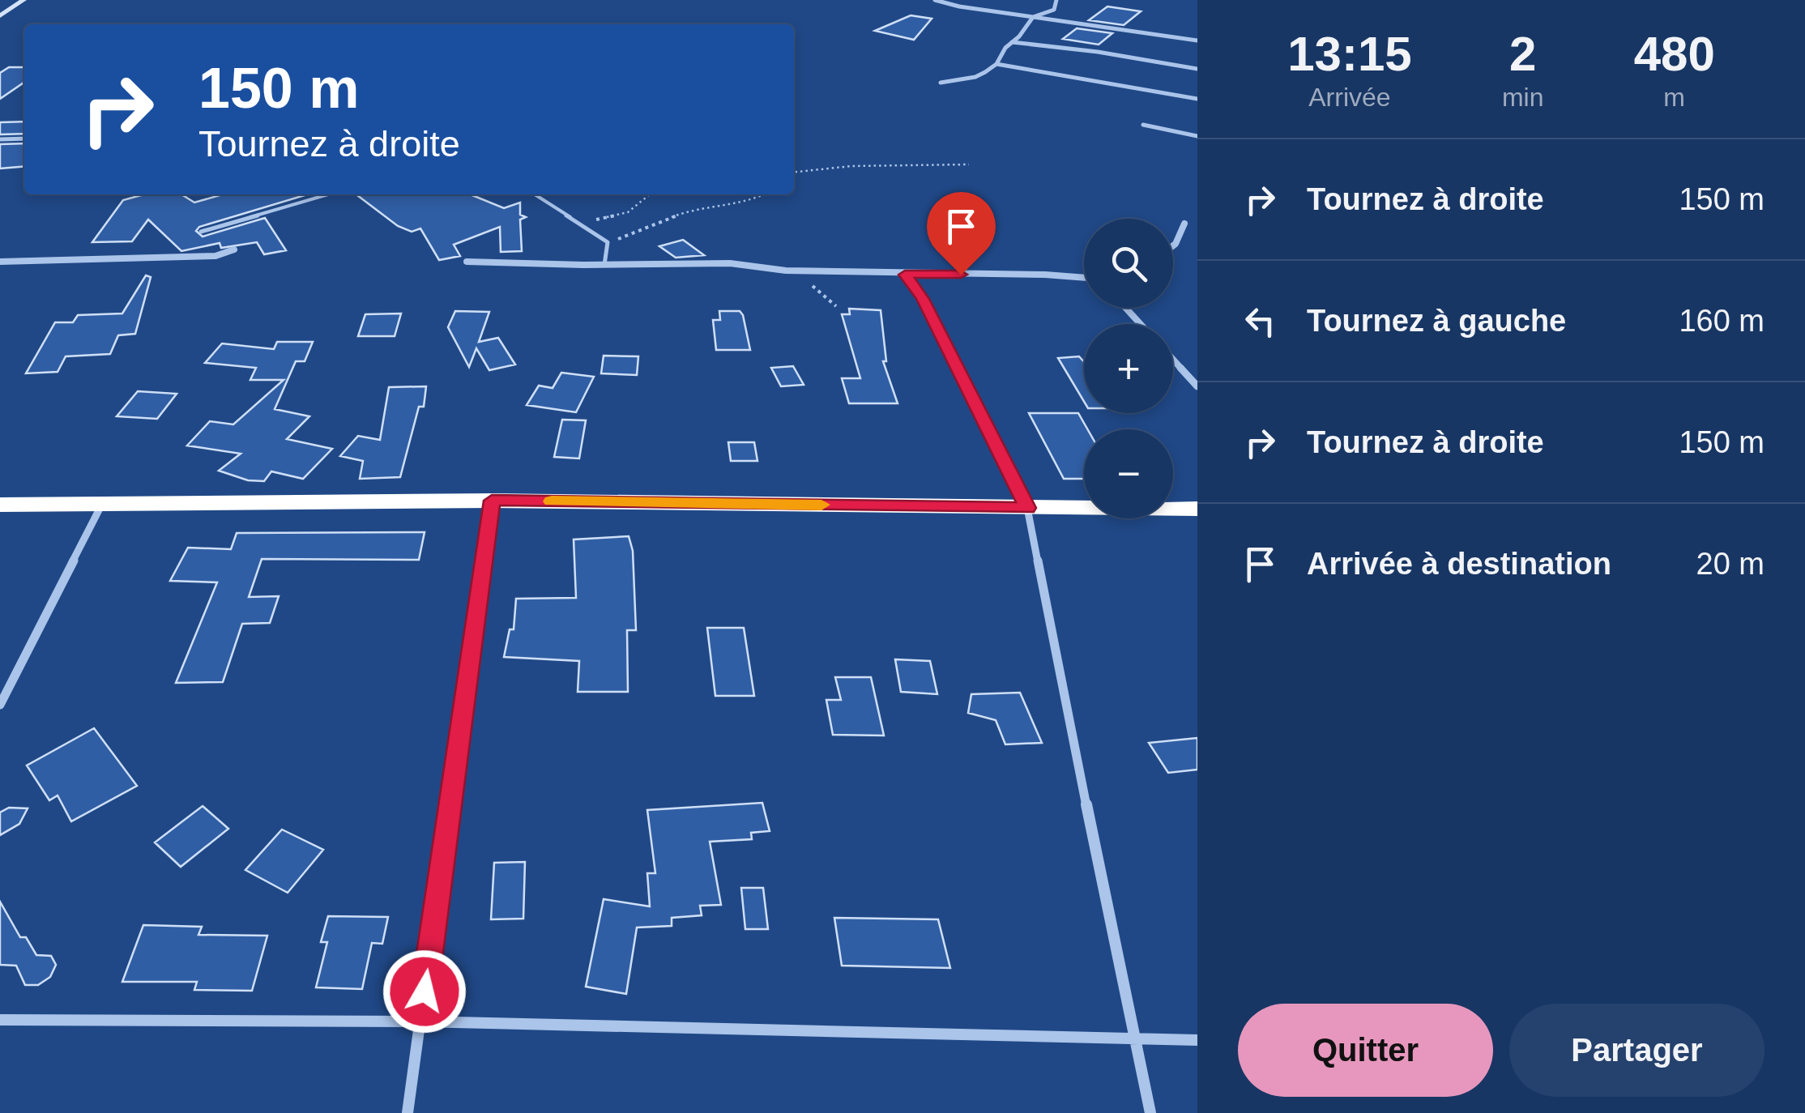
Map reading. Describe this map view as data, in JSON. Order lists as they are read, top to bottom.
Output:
{
  "page": {
    "eta": [
      "13:15",
      "Arrivée",
      "2",
      "min",
      "480",
      "m"
    ],
    "turn": ["150 m", "Tournez à droite"],
    "list": [
      {
        "name": "Tournez à droite",
        "value": "150 m"
      },
      {
        "name": "Tournez à gauche",
        "value": "160 m"
      },
      {
        "name": "Tournez à droite",
        "value": "150 m"
      },
      {
        "name": "Arrivée à destination",
        "value": "20 m"
      }
    ],
    "map_buttons": ["+", "−"],
    "buttons": ["Quitter", "Partager"]
  }
}
